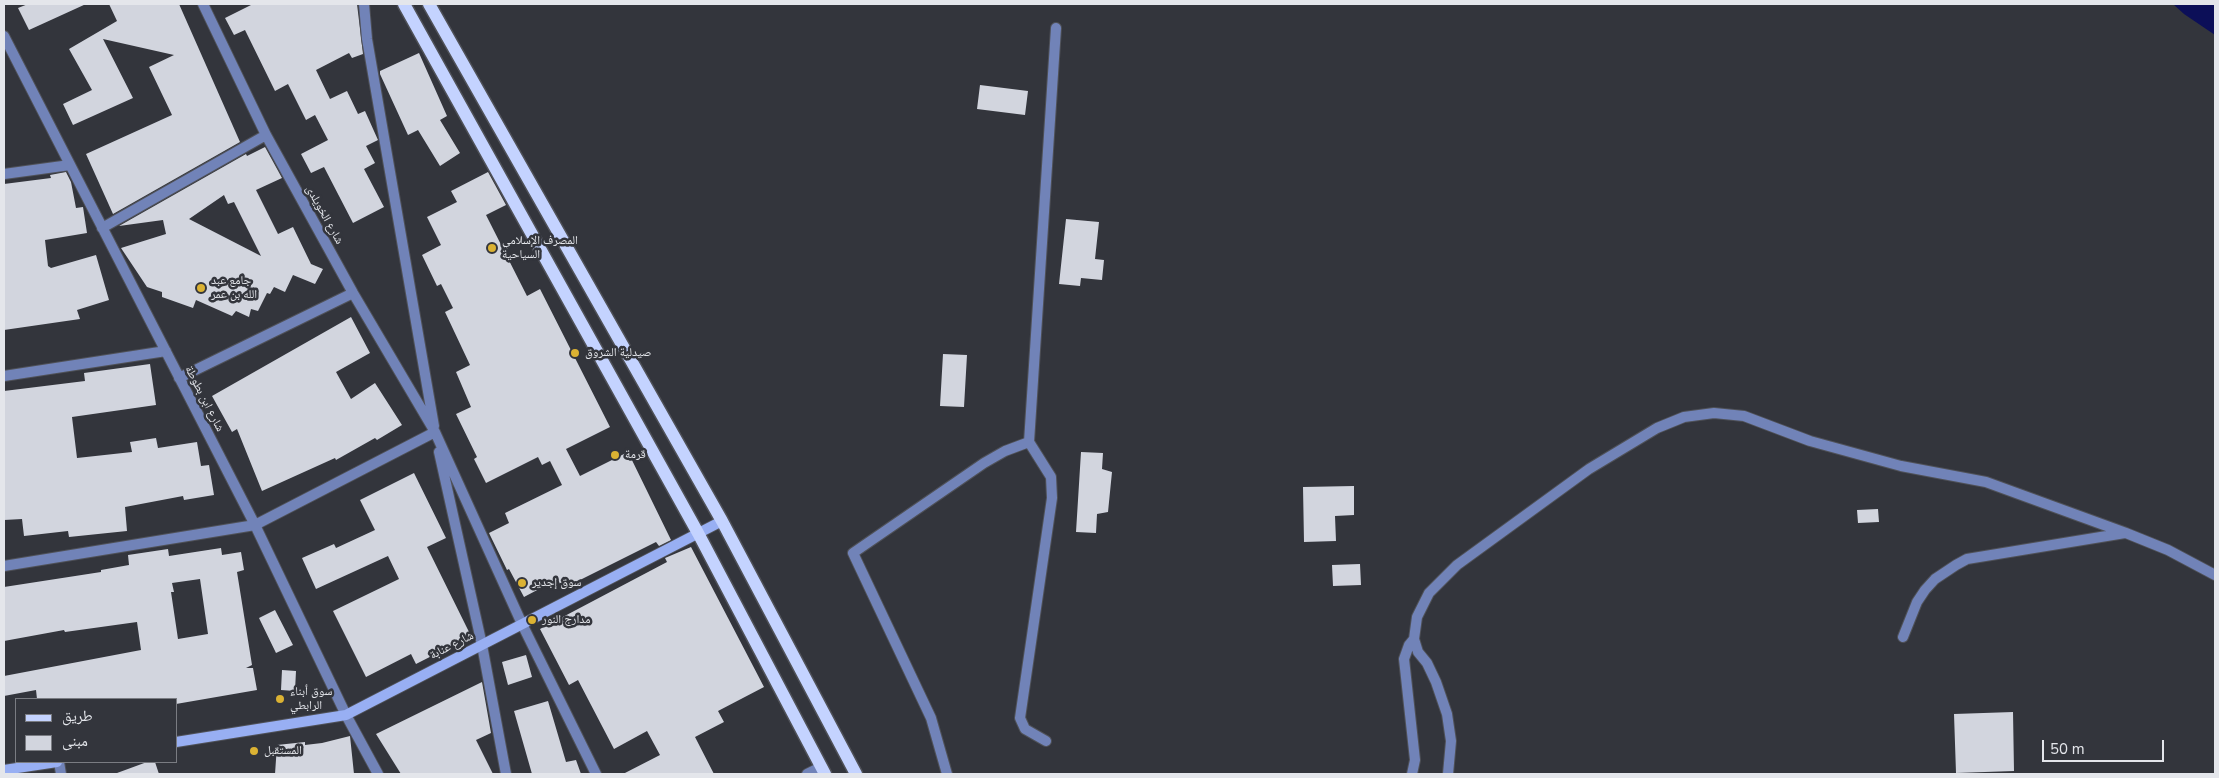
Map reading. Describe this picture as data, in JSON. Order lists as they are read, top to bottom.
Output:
{
  "streets": {
    "street": ["شارع الخويلدى", "شارع ابن بطوطة", "شارع عنابة"]
  },
  "crossings": [
    ["شارع ابن بطوطة", "شارع عنابة"]
  ],
  "places": [
    "المصرف الإسلامي السياحية",
    "جامع عبد الله بن عمر",
    "صيدلية الشروق",
    "قرمة",
    "سوق إجدير",
    "مدارج النور",
    "سوق أبناء الرابطي",
    "المستقبل"
  ],
  "legend": ["طريق", "مبنى"],
  "scale_bar": "50 m"
}
